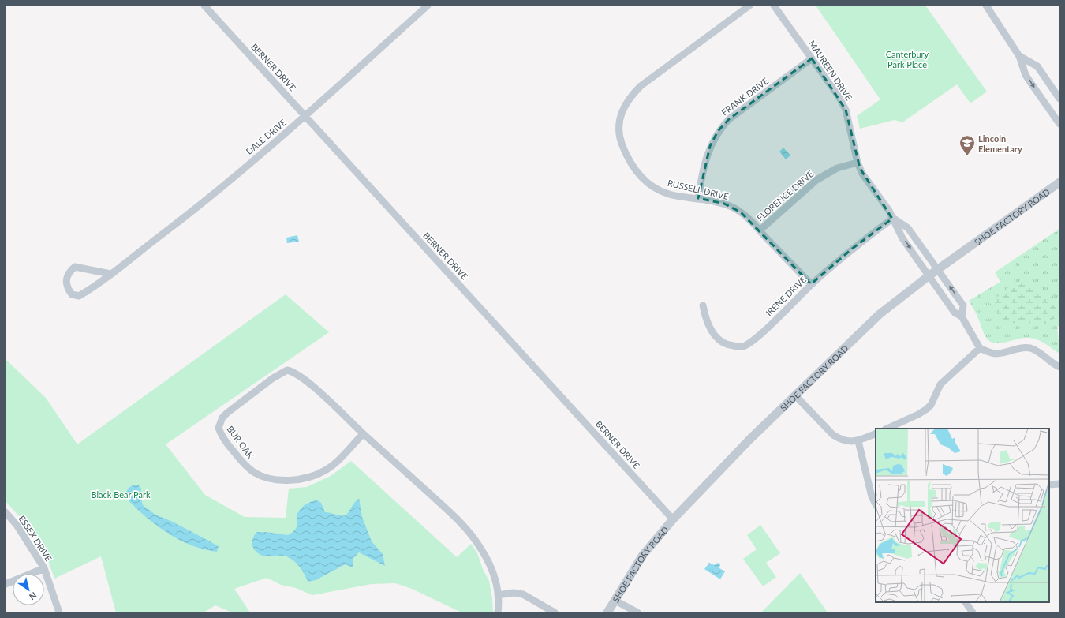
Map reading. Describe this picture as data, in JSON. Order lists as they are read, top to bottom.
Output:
{
  "streets": {
    "street": [
      "BERNER DRIVE",
      "MAUREEN DRIVE",
      "FRANK DRIVE",
      "DALE DRIVE",
      "RUSSELL DRIVE",
      "FLORENCE DRIVE",
      "SHOE FACTORY ROAD",
      "IRENE DRIVE",
      "BUR OAK",
      "ESSEX DRIVE"
    ]
  },
  "crossings": [
    ["BERNER DRIVE", "DALE DRIVE"],
    ["BERNER DRIVE", "SHOE FACTORY ROAD"],
    ["MAUREEN DRIVE", "FRANK DRIVE"],
    ["MAUREEN DRIVE", "FLORENCE DRIVE"],
    ["MAUREEN DRIVE", "SHOE FACTORY ROAD"],
    ["MAUREEN DRIVE", "IRENE DRIVE"],
    ["FRANK DRIVE", "RUSSELL DRIVE"],
    ["RUSSELL DRIVE", "FLORENCE DRIVE"],
    ["RUSSELL DRIVE", "IRENE DRIVE"]
  ],
  "parks": ["Canterbury Park Place", "Black Bear Park"],
  "places": {
    "school or university": ["Lincoln Elementary"]
  },
  "north": "bottom right"
}
